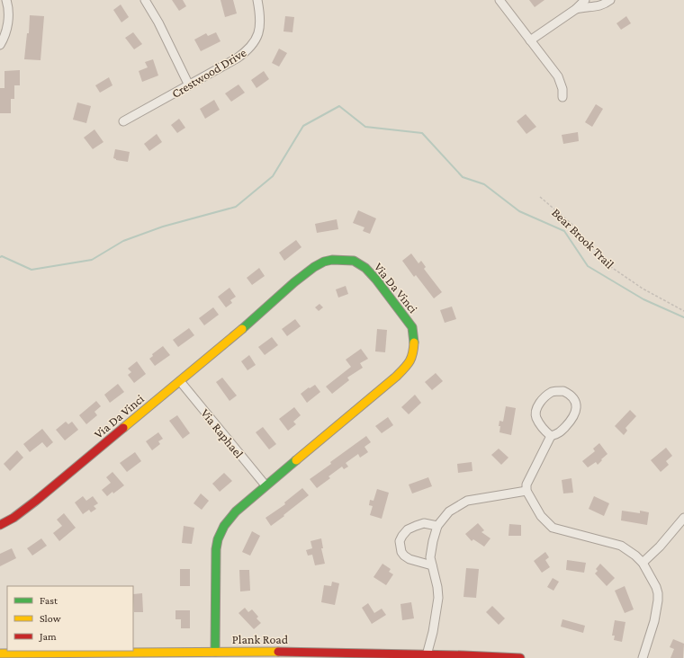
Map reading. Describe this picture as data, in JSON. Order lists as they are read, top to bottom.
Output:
{
  "streets": {
    "street": [
      "Crestwood Drive",
      "Via Da Vinci",
      "Via Raphael",
      "Plank Road"
    ],
    "path": ["Bear Brook Trail"]
  },
  "crossings": [
    ["Via Da Vinci", "Via Raphael"],
    ["Via Da Vinci", "Plank Road"]
  ],
  "legend": ["Fast", "Slow", "Jam"]
}
